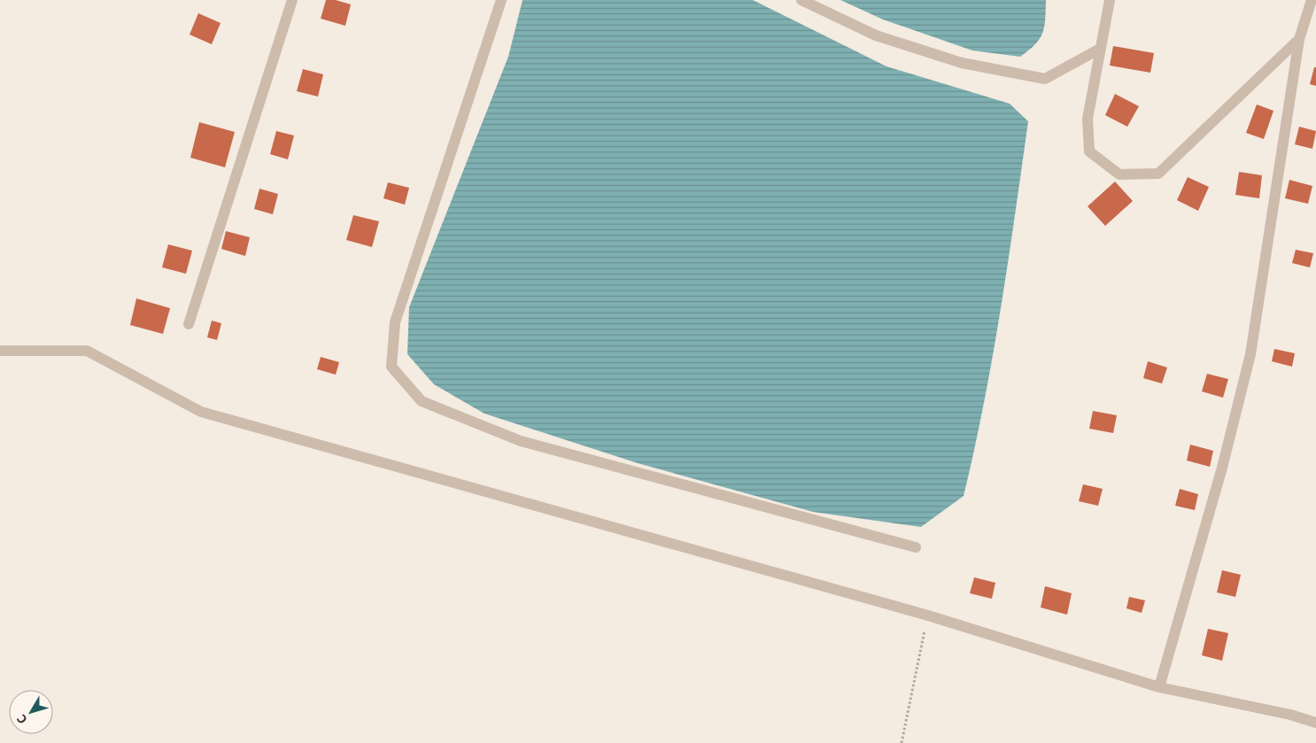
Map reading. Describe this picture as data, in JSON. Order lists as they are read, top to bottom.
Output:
{
  "north": "bottom left"
}
